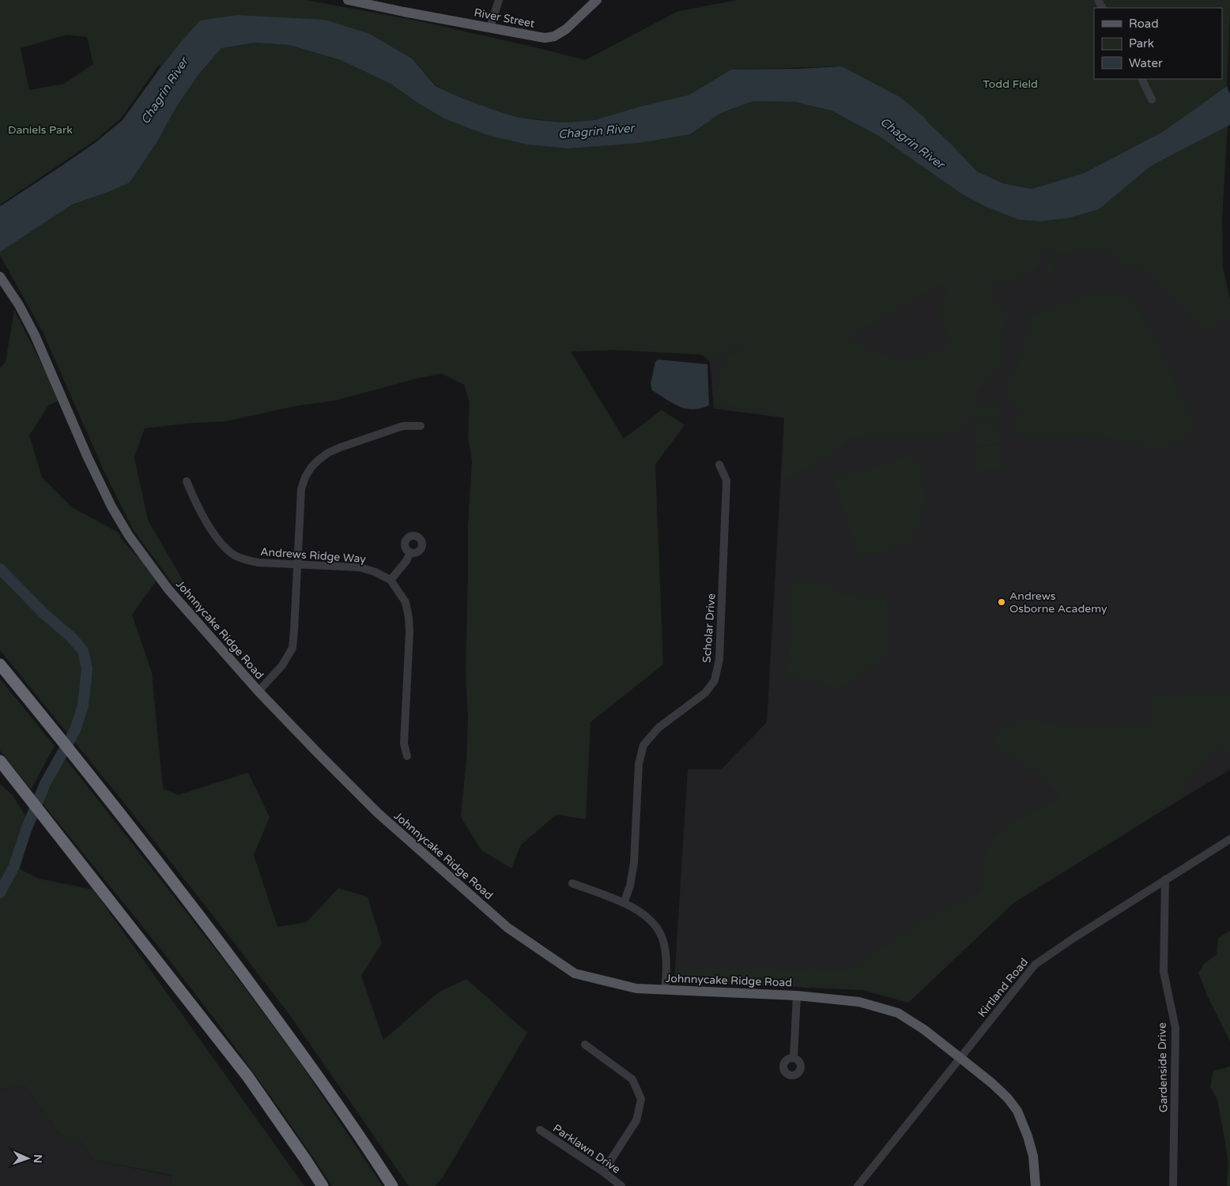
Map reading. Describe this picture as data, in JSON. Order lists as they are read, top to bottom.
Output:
{
  "streets": {
    "main road": ["River Street", "Johnnycake Ridge Road"],
    "street": [
      "Andrews Ridge Way",
      "Scholar Drive",
      "Kirtland Road",
      "Gardenside Drive",
      "Parklawn Drive"
    ]
  },
  "crossings": [
    ["Johnnycake Ridge Road", "Kirtland Road"],
    ["Kirtland Road", "Gardenside Drive"]
  ],
  "water": ["Chagrin River"],
  "parks": ["Todd Field", "Daniels Park"],
  "places": ["Andrews Osborne Academy"],
  "legend": ["Road", "Park", "Water"],
  "north": "right"
}
